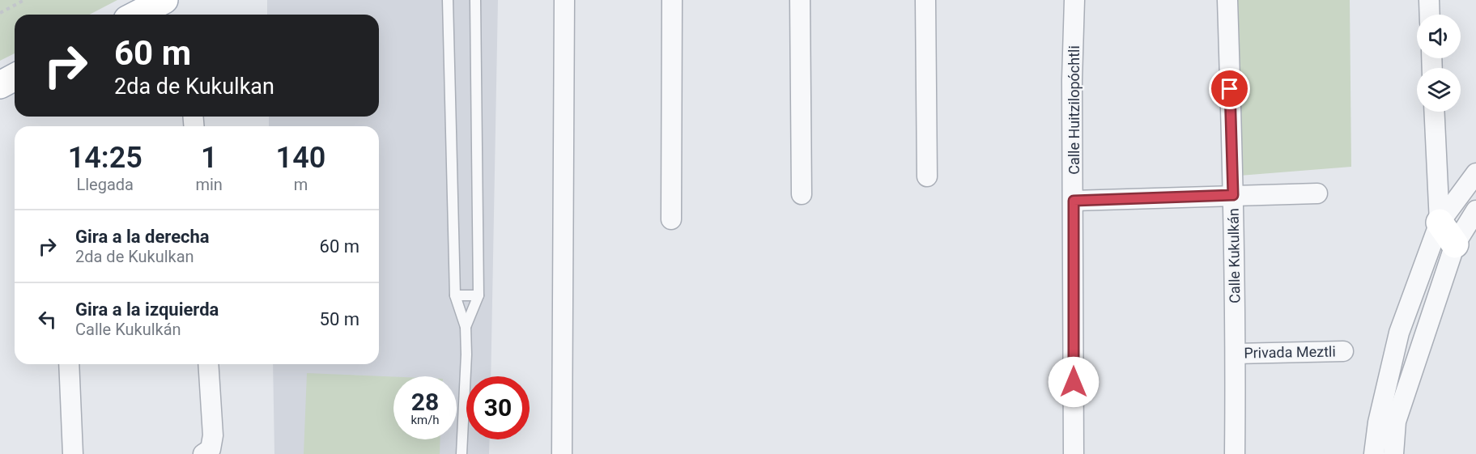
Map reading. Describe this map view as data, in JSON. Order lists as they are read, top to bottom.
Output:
{
  "streets": {
    "street": ["Calle Huitzilopóchtli", "Calle Kukulkán", "Privada Meztli"]
  },
  "crossings": [
    ["Calle Kukulkán", "Privada Meztli"]
  ],
  "page": {
    "turn": ["60 m", "2da de Kukulkan"],
    "eta": [
      "14:25",
      "Llegada",
      "1",
      "min",
      "140",
      "m"
    ],
    "list": [
      {
        "name": "Gira a la derecha",
        "note": "2da de Kukulkan",
        "value": "60 m"
      },
      {
        "name": "Gira a la izquierda",
        "note": "Calle Kukulkán",
        "value": "50 m"
      }
    ],
    "speed": "28 km/h",
    "limit": "30"
  }
}
